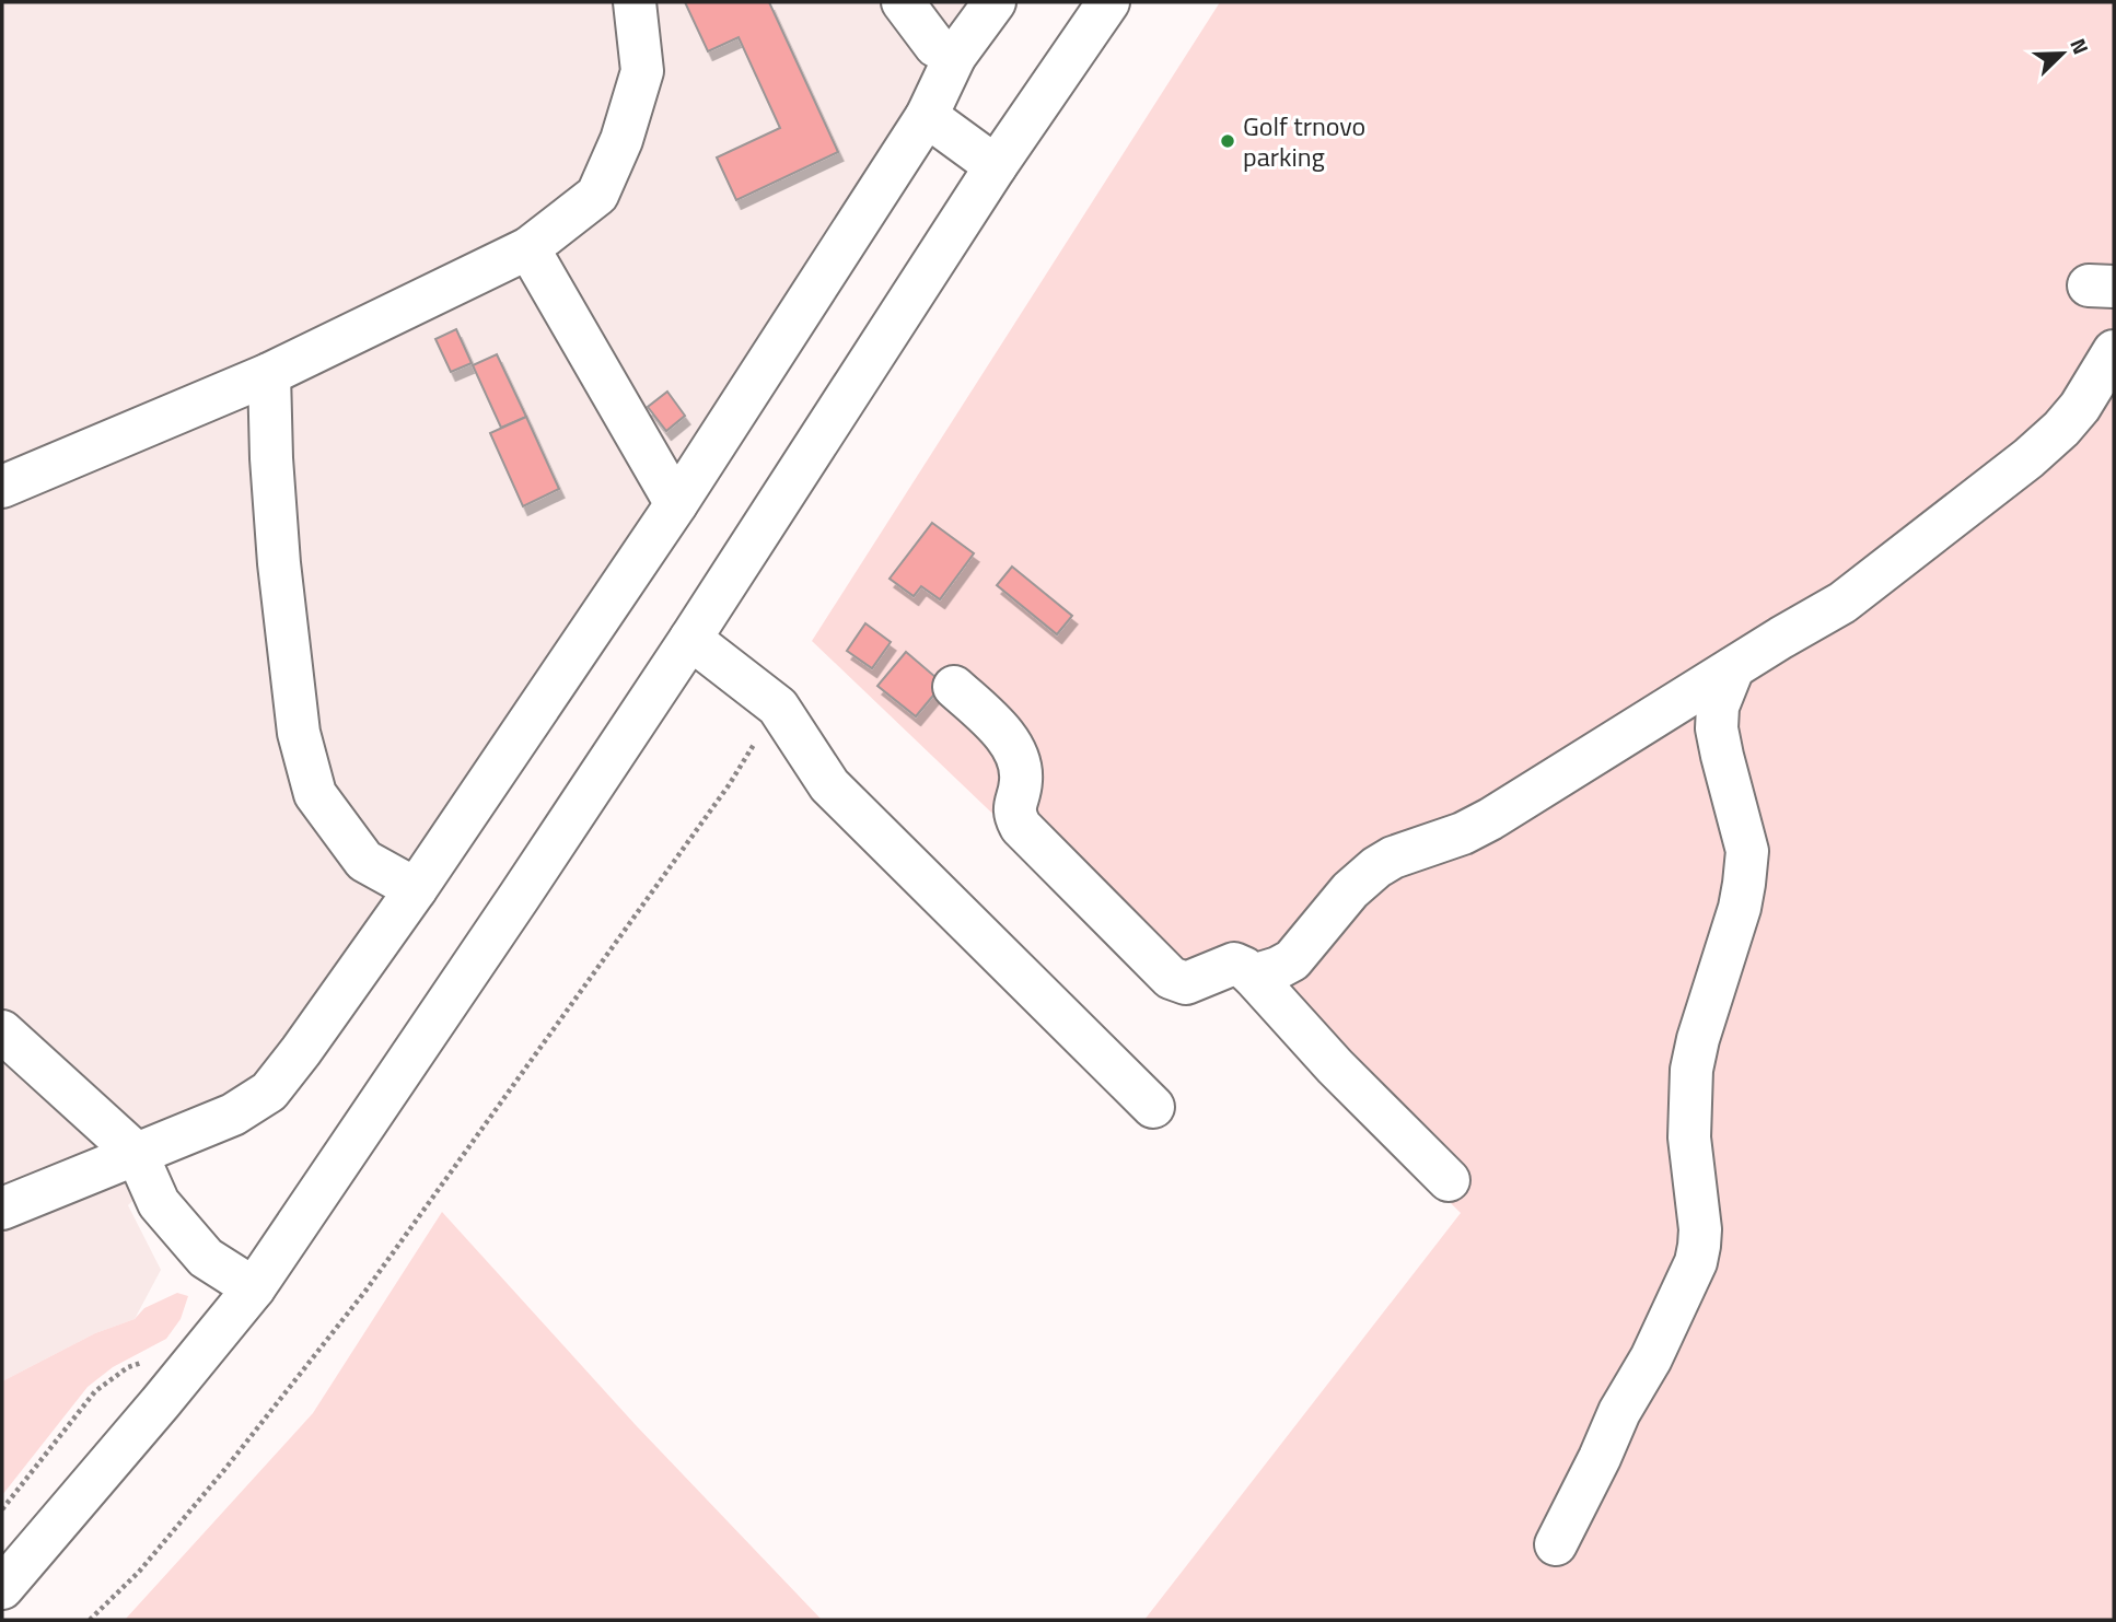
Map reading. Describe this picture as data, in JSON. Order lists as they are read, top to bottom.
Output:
{
  "places": ["Golf trnovo parking"],
  "north": "top right"
}
